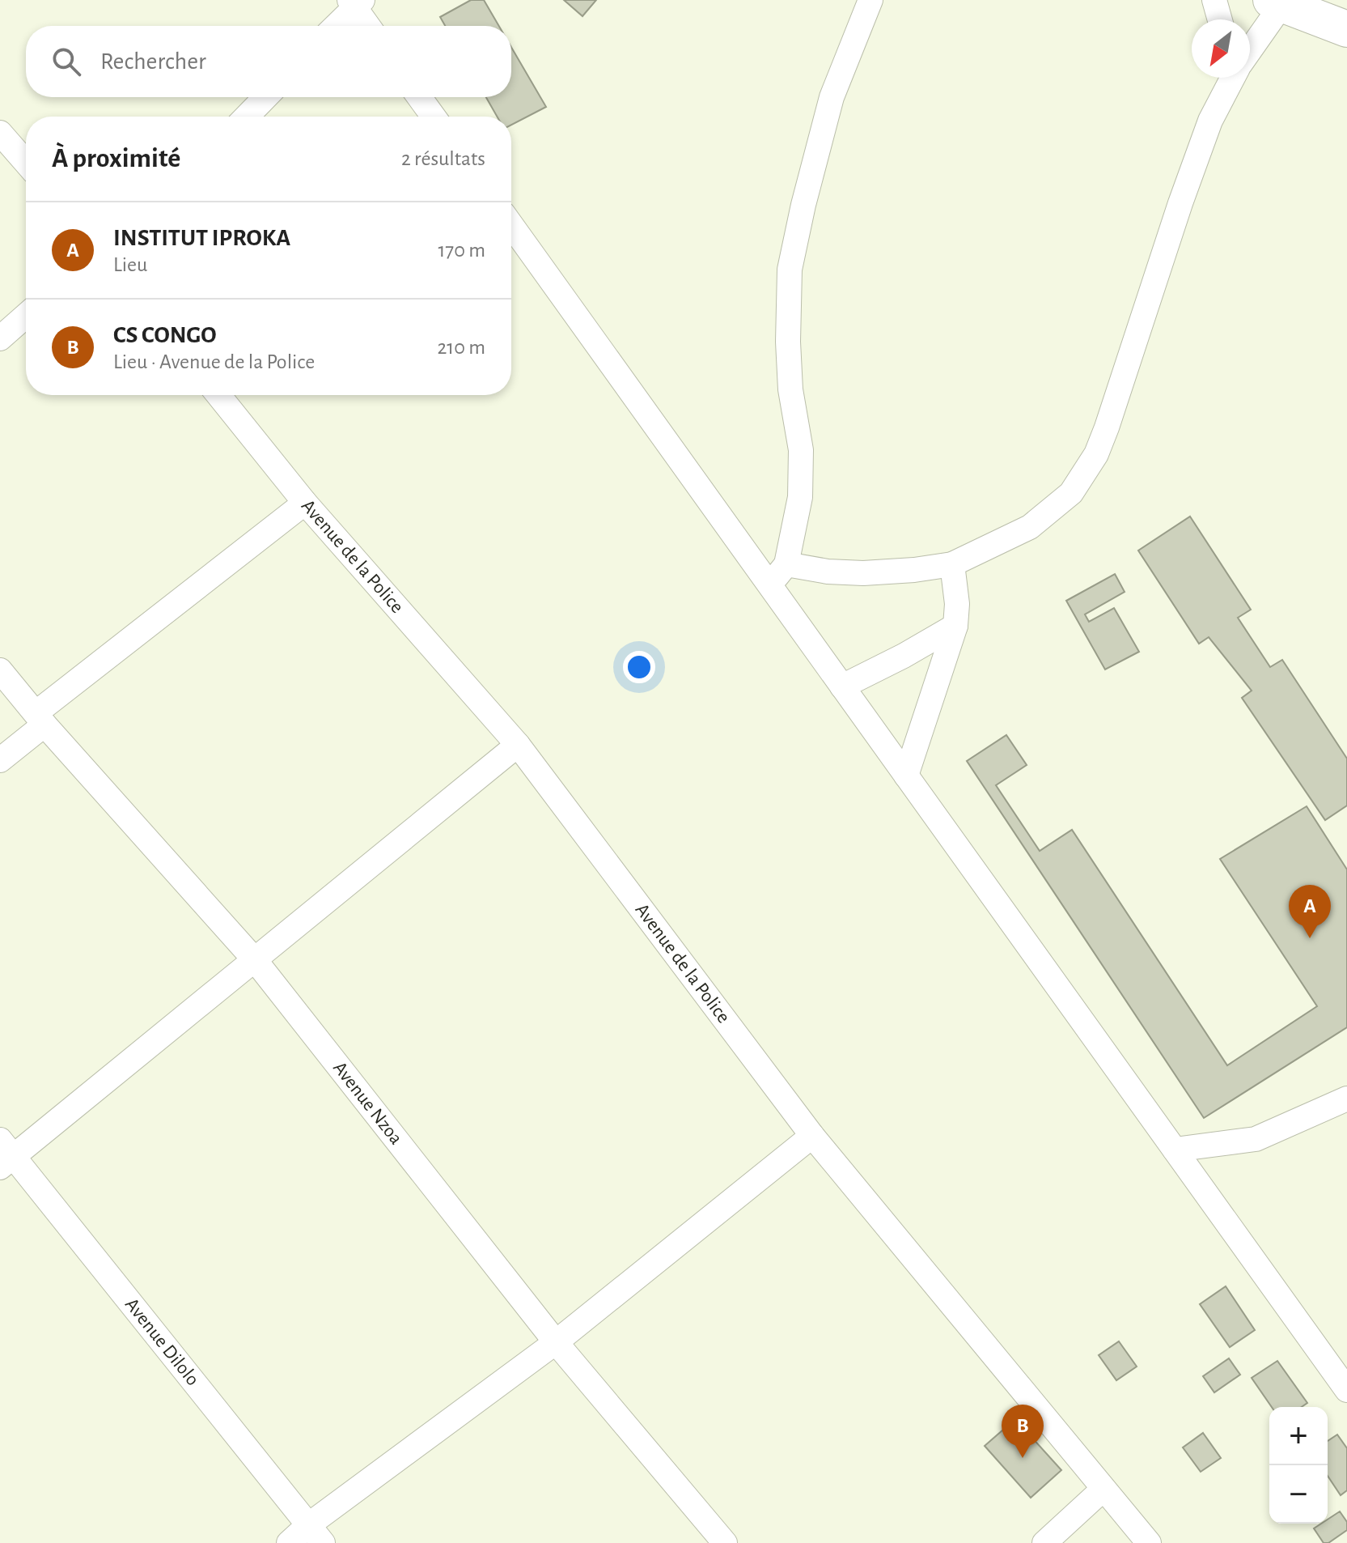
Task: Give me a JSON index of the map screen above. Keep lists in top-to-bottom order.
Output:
{
  "streets": {
    "street": ["Avenue de la Police", "Avenue Nzoa", "Avenue Dilolo"]
  },
  "north": "bottom left",
  "page": {
    "search": "Rechercher",
    "heading": ["À proximité", "2 résultats"],
    "list": [
      {
        "mark": "A",
        "name": "INSTITUT IPROKA",
        "note": "Lieu",
        "value": "170 m"
      },
      {
        "mark": "B",
        "name": "CS CONGO",
        "note": "Lieu · Avenue de la Police",
        "value": "210 m"
      }
    ],
    "pins": ["A", "B"],
    "map_buttons": ["+", "−"]
  }
}
